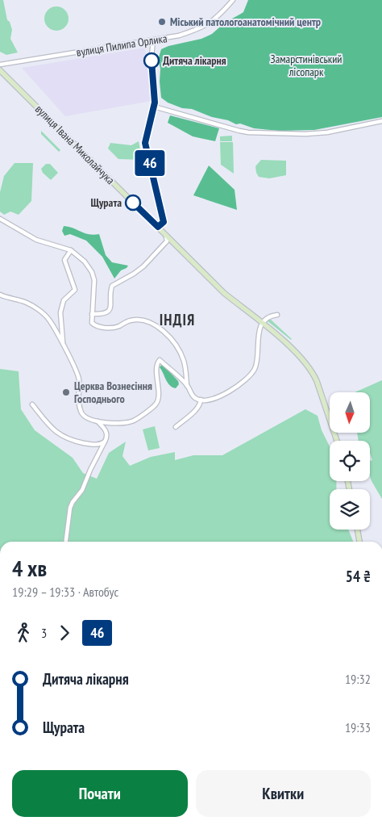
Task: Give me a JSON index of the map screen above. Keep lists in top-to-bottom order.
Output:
{
  "streets": {
    "street": ["вулиця Пилипа Орлика", "вулиця Івана Миколайчука"]
  },
  "districts": ["ІНДІЯ"],
  "parks": ["Замарстинівський лісопарк"],
  "places": [
    "Міський патологоанатомічний центр",
    "Дитяча лікарня",
    "Щурата",
    "Церква Вознесіння Господнього"
  ],
  "lines": ["bus line 46"],
  "north": "bottom",
  "page": {
    "on_map": "46",
    "heading": ["4 хв", "19:29 – 19:33 · Автобус", "54 ₴"],
    "legs": ["3", "46"],
    "list": [
      {
        "name": "Дитяча лікарня",
        "value": "19:32"
      },
      {
        "name": "Щурата",
        "value": "19:33"
      }
    ],
    "buttons": ["Почати", "Квитки"]
  }
}
